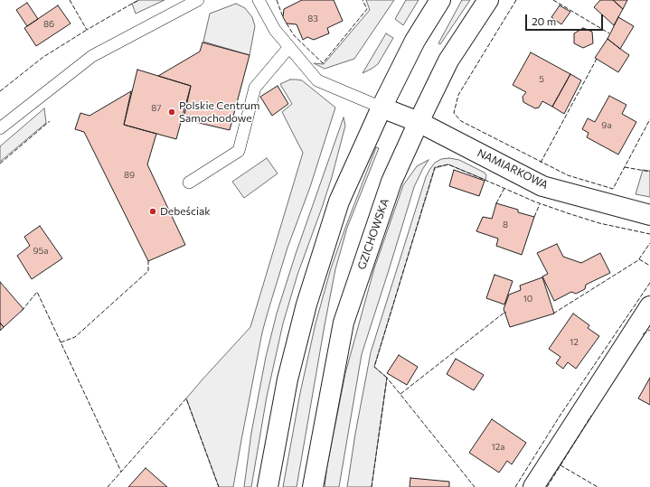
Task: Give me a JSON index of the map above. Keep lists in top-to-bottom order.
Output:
{
  "streets": {
    "street": ["NAMIARKOWA", "GZICHOWSKA"]
  },
  "crossings": [
    ["NAMIARKOWA", "GZICHOWSKA"]
  ],
  "places": ["Polskie Centrum Samochodowe", "Debeściak"],
  "house_numbers": [
    "83",
    "86",
    "5",
    "87",
    "9a",
    "89",
    "8",
    "95a",
    "10",
    "12",
    "12a"
  ],
  "scale_bar": "20 m"
}
